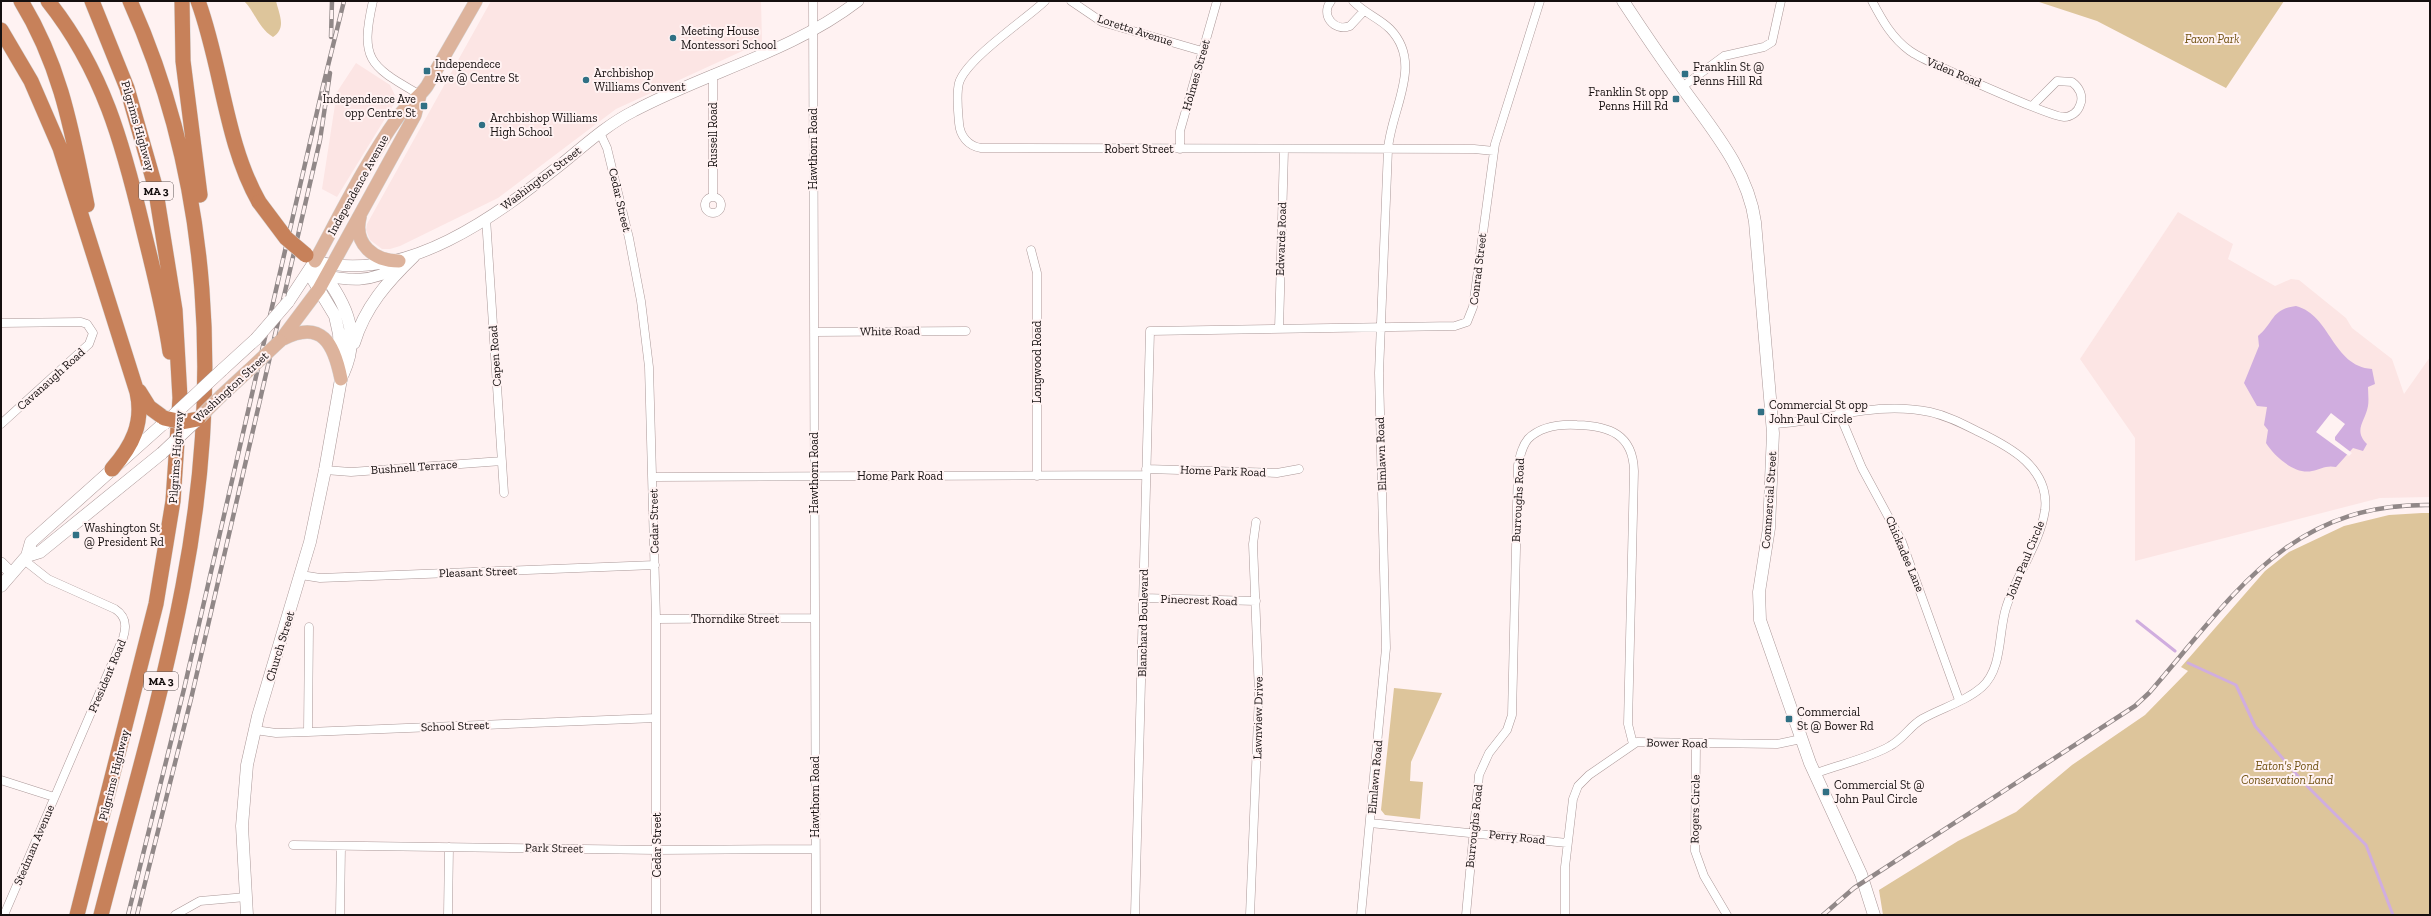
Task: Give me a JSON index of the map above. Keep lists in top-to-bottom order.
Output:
{
  "streets": {
    "highway": ["Pilgrims Highway", "MA 3"],
    "main road": [
      "Washington Street",
      "Independence Avenue",
      "Commercial Street",
      "Church Street"
    ],
    "street": [
      "Loretta Avenue",
      "Viden Road",
      "Holmes Street",
      "Russell Road",
      "Hawthorn Road",
      "Robert Street",
      "Cedar Street",
      "Edwards Road",
      "Conrad Street",
      "White Road",
      "Capen Road",
      "Longwood Road",
      "Cavanaugh Road",
      "Elmlawn Road",
      "Bushnell Terrace",
      "Home Park Road",
      "Burroughs Road",
      "Chickadee Lane",
      "John Paul Circle",
      "Pleasant Street",
      "Pinecrest Road",
      "Thorndike Street",
      "Blanchard Boulevard",
      "President Road",
      "Lawnview Drive",
      "School Street",
      "Bower Road",
      "Rogers Circle",
      "Perry Road",
      "Stedman Avenue",
      "Park Street"
    ]
  },
  "crossings": [
    ["Loretta Avenue", "Holmes Street"],
    ["Holmes Street", "Robert Street"],
    ["Russell Road", "Washington Street"],
    ["Hawthorn Road", "Washington Street"],
    ["Hawthorn Road", "White Road"],
    ["Hawthorn Road", "Home Park Road"],
    ["Hawthorn Road", "Thorndike Street"],
    ["Hawthorn Road", "Park Street"],
    ["Robert Street", "Edwards Road"],
    ["Robert Street", "Conrad Street"],
    ["Robert Street", "Elmlawn Road"],
    ["Washington Street", "Independence Avenue"],
    ["Washington Street", "Cedar Street"],
    ["Washington Street", "Capen Road"],
    ["Washington Street", "Church Street"],
    ["Washington Street", "President Road"],
    ["Independence Avenue", "Church Street"],
    ["Cedar Street", "Home Park Road"],
    ["Cedar Street", "Pleasant Street"],
    ["Cedar Street", "Thorndike Street"],
    ["Cedar Street", "School Street"],
    ["Cedar Street", "Park Street"],
    ["Edwards Road", "Conrad Street"],
    ["Conrad Street", "Elmlawn Road"],
    ["Conrad Street", "Blanchard Boulevard"],
    ["Capen Road", "Bushnell Terrace"],
    ["Longwood Road", "Home Park Road"],
    ["Elmlawn Road", "Perry Road"],
    ["Bushnell Terrace", "Church Street"],
    ["Home Park Road", "Blanchard Boulevard"],
    ["Burroughs Road", "Bower Road"],
    ["Burroughs Road", "Perry Road"],
    ["Commercial Street", "John Paul Circle"],
    ["Commercial Street", "Bower Road"],
    ["Chickadee Lane", "John Paul Circle"],
    ["Pleasant Street", "Church Street"],
    ["Pinecrest Road", "Blanchard Boulevard"],
    ["Pinecrest Road", "Lawnview Drive"],
    ["Church Street", "School Street"],
    ["President Road", "Stedman Avenue"],
    ["Bower Road", "Rogers Circle"],
    ["Bower Road", "Perry Road"]
  ],
  "parks": ["Faxon Park", "Eaton's Pond Conservation Land"],
  "places": {
    "other": ["Meeting House Montessori School", "Archbishop Williams Convent", "Archbishop Williams High School"],
    "transit": [
      "Independece Ave @ Centre St",
      "Franklin St @ Penns Hill Rd",
      "Franklin St opp Penns Hill Rd",
      "Independence Ave opp Centre St",
      "Commercial St opp John Paul Circle",
      "Washington St @ President Rd",
      "Commercial St @ Bower Rd",
      "Commercial St @ John Paul Circle"
    ]
  }
}
